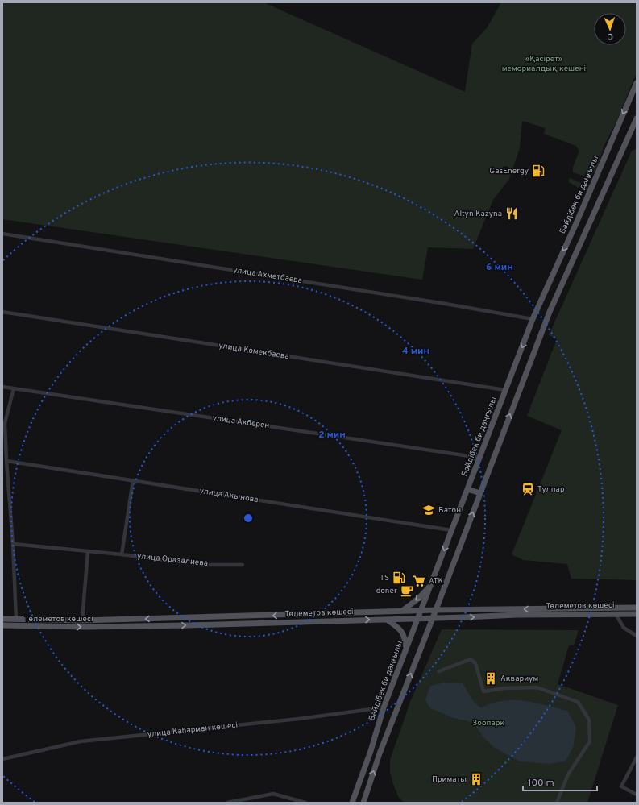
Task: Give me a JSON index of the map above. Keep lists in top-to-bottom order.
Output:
{
  "streets": {
    "main road": ["Бәйдібек би даңғылы", "Төлеметов көшесі"],
    "street": [
      "улица Ахметбаева",
      "улица Комекбаева",
      "улица Акберен",
      "улица Акынова",
      "улица Оразалиева",
      "улица Каһарман көшесі"
    ]
  },
  "crossings": [
    ["Бәйдібек би даңғылы", "улица Ахметбаева"],
    ["Бәйдібек би даңғылы", "улица Комекбаева"],
    ["Бәйдібек би даңғылы", "улица Акберен"],
    ["Бәйдібек би даңғылы", "улица Акынова"],
    ["Бәйдібек би даңғылы", "Төлеметов көшесі"],
    ["Бәйдібек би даңғылы", "улица Каһарман көшесі"]
  ],
  "parks": ["«Қасірет» мемориалдық кешені", "Зоопарк"],
  "places": {
    "fuel station": ["GasEnergy", "TS"],
    "restaurant": ["Altyn Kazyna"],
    "station": ["Тулпар"],
    "school or university": ["Батон"],
    "supermarket": ["АТК"],
    "cafe": ["doner"],
    "building": ["Аквариум", "Приматы"]
  },
  "scale_bar": "100 m",
  "north": "bottom",
  "rings": ["6 мин", "4 мин", "2 мин"]
}
